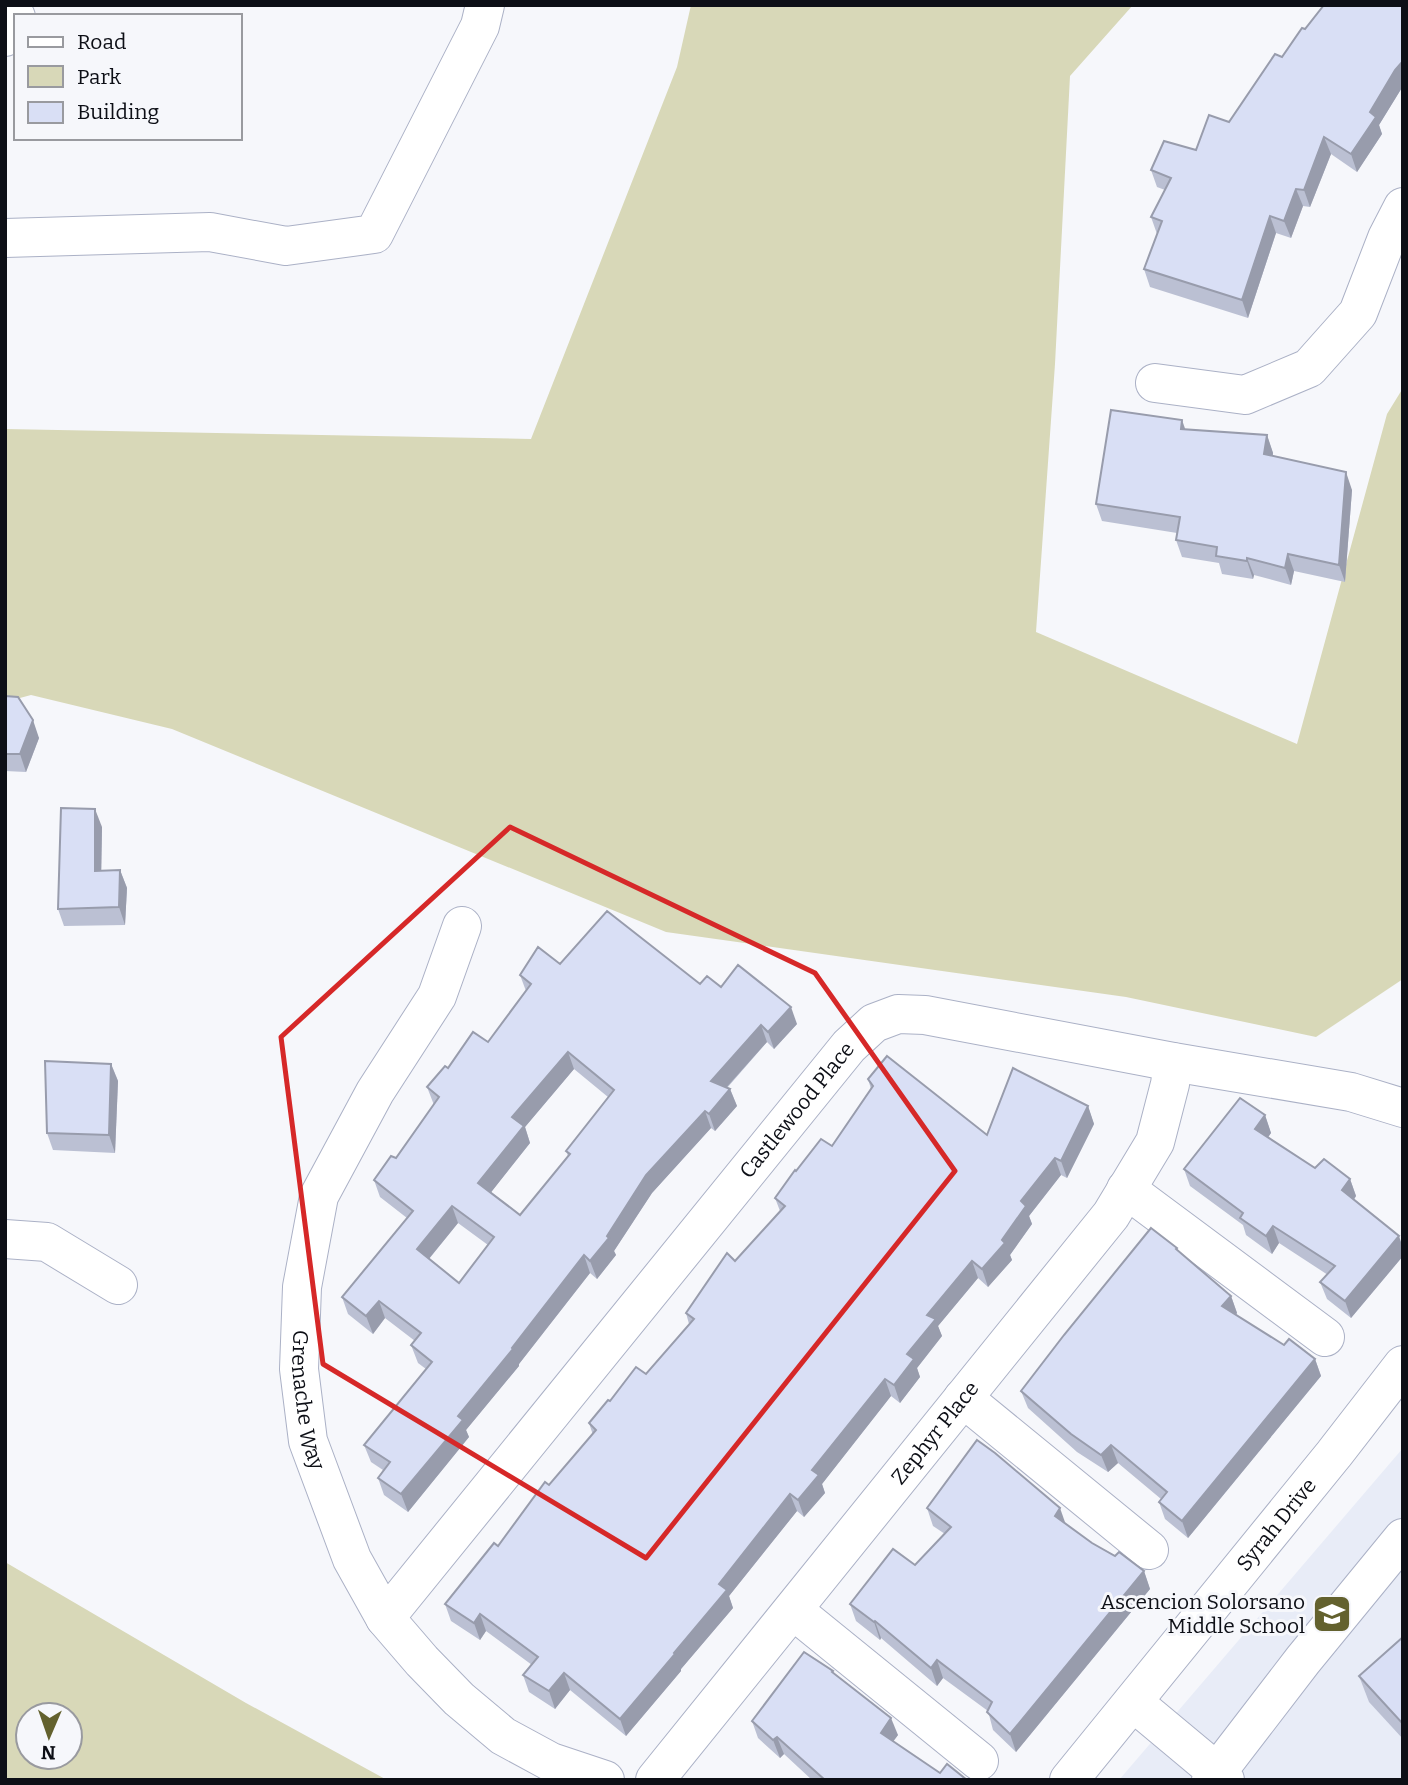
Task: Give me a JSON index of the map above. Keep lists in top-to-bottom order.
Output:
{
  "streets": {
    "street": [
      "Castlewood Place",
      "Grenache Way",
      "Zephyr Place",
      "Syrah Drive"
    ]
  },
  "crossings": [
    ["Castlewood Place", "Grenache Way"],
    ["Castlewood Place", "Zephyr Place"]
  ],
  "places": {
    "school or university": ["Ascencion Solorsano Middle School"]
  },
  "legend": ["Road", "Park", "Building"],
  "north": "bottom"
}
